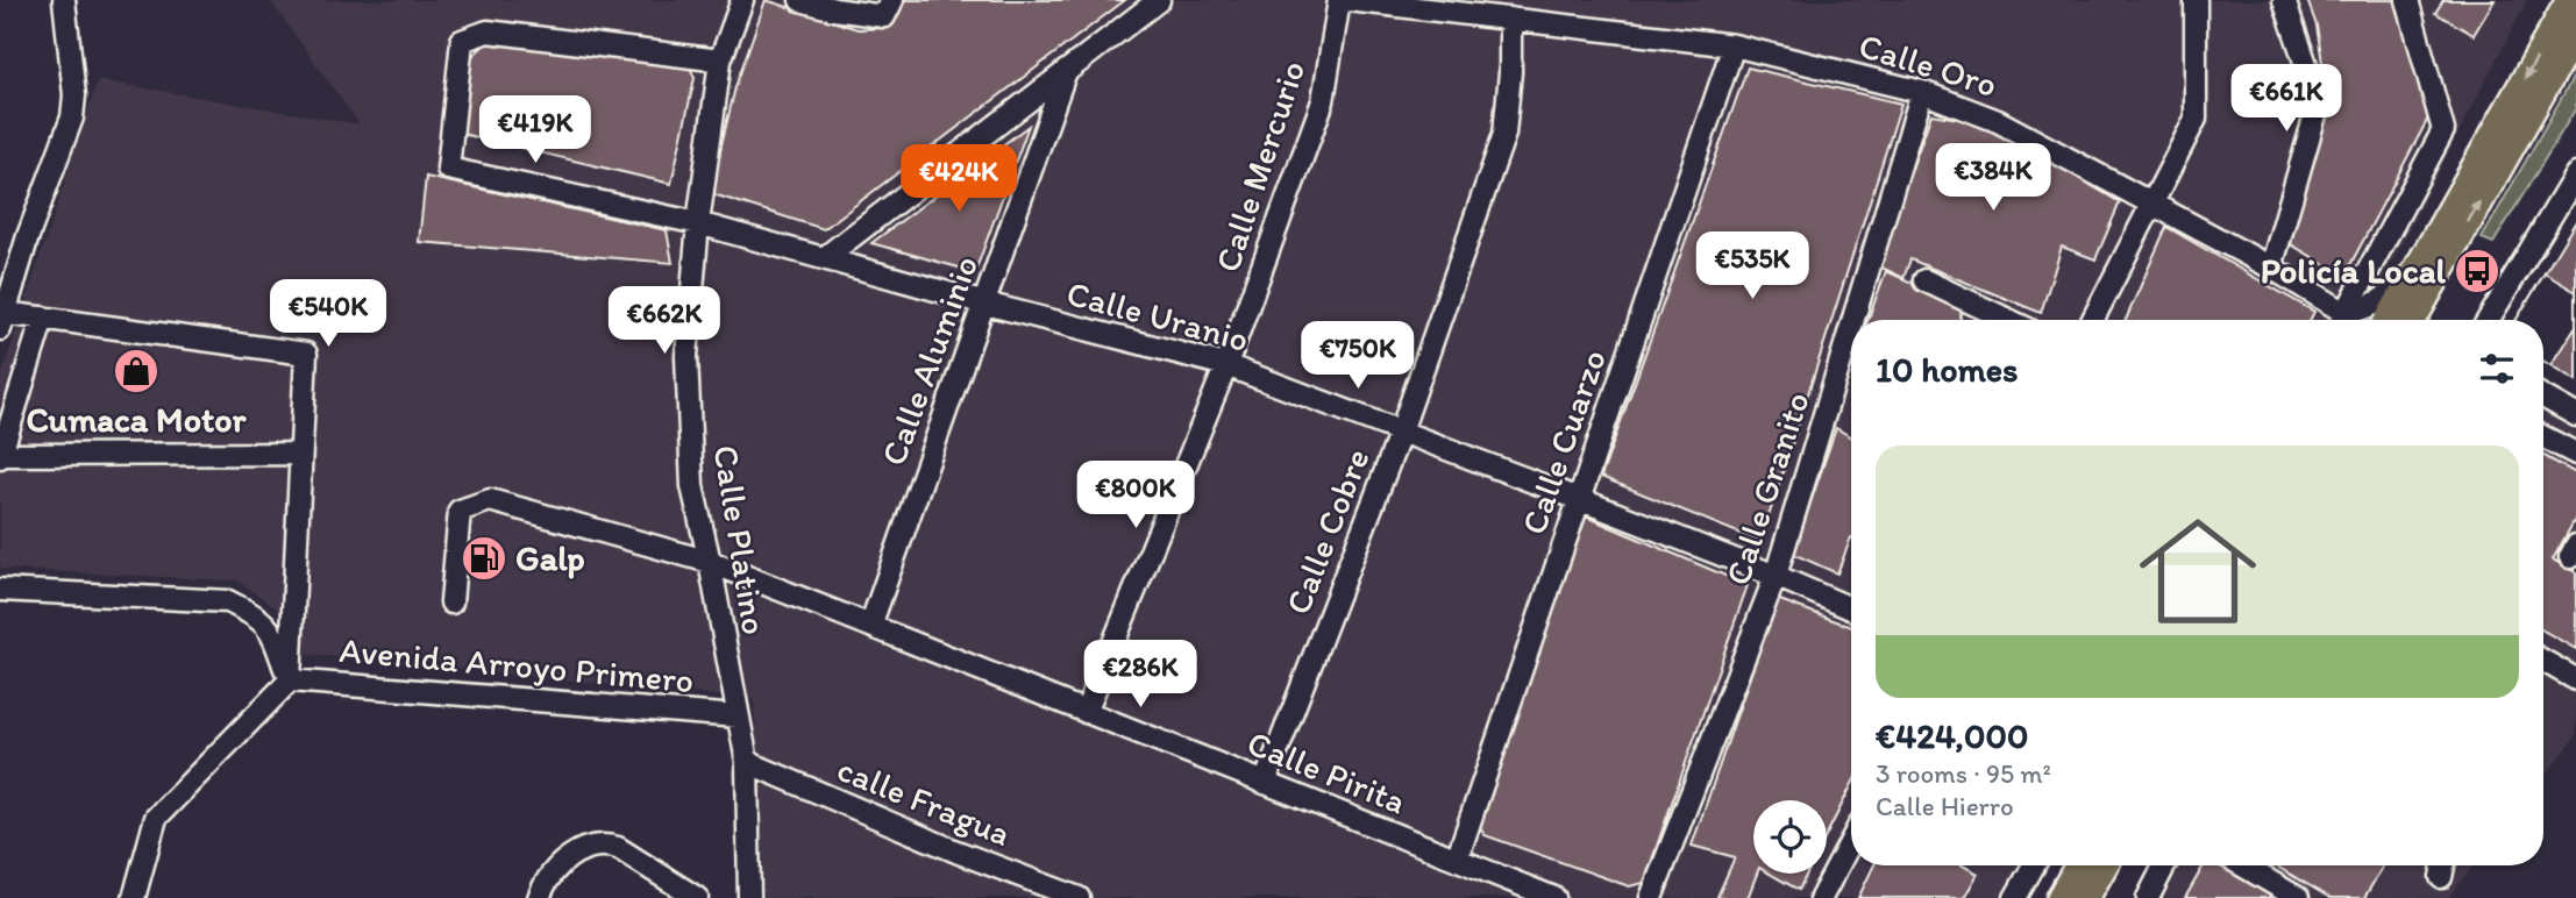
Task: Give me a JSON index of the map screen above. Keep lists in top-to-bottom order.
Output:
{
  "streets": {
    "street": [
      "Calle Oro",
      "Calle Mercurio",
      "Calle Uranio",
      "Calle Aluminio",
      "Calle Cuarzo",
      "Calle Granito",
      "Calle Cobre",
      "Calle Platino",
      "Avenida Arroyo Primero",
      "Calle Pirita",
      "calle Fragua"
    ]
  },
  "crossings": [
    ["Calle Oro", "Calle Cuarzo"],
    ["Calle Oro", "Calle Granito"],
    ["Calle Oro", "Calle Cobre"],
    ["Calle Mercurio", "Calle Uranio"],
    ["Calle Mercurio", "Calle Pirita"],
    ["Calle Uranio", "Calle Aluminio"],
    ["Calle Uranio", "Calle Cuarzo"],
    ["Calle Uranio", "Calle Granito"],
    ["Calle Uranio", "Calle Cobre"],
    ["Calle Uranio", "Calle Platino"],
    ["Calle Aluminio", "Calle Pirita"],
    ["Calle Cuarzo", "Calle Pirita"],
    ["Calle Cobre", "Calle Pirita"],
    ["Calle Platino", "Avenida Arroyo Primero"],
    ["Calle Platino", "Calle Pirita"],
    ["Calle Platino", "calle Fragua"]
  ],
  "places": {
    "bus stop": ["Policía Local"],
    "shop": ["Cumaca Motor"],
    "fuel station": ["Galp"]
  },
  "page": {
    "price": [
      "€661K",
      "€419K",
      "€384K",
      "€424K",
      "€535K",
      "€540K",
      "€662K",
      "€750K",
      "€800K",
      "€286K"
    ],
    "heading": "10 homes",
    "list": [
      {
        "name": "€424,000",
        "note": "3 rooms · 95 m² · Calle Hierro"
      }
    ]
  }
}
